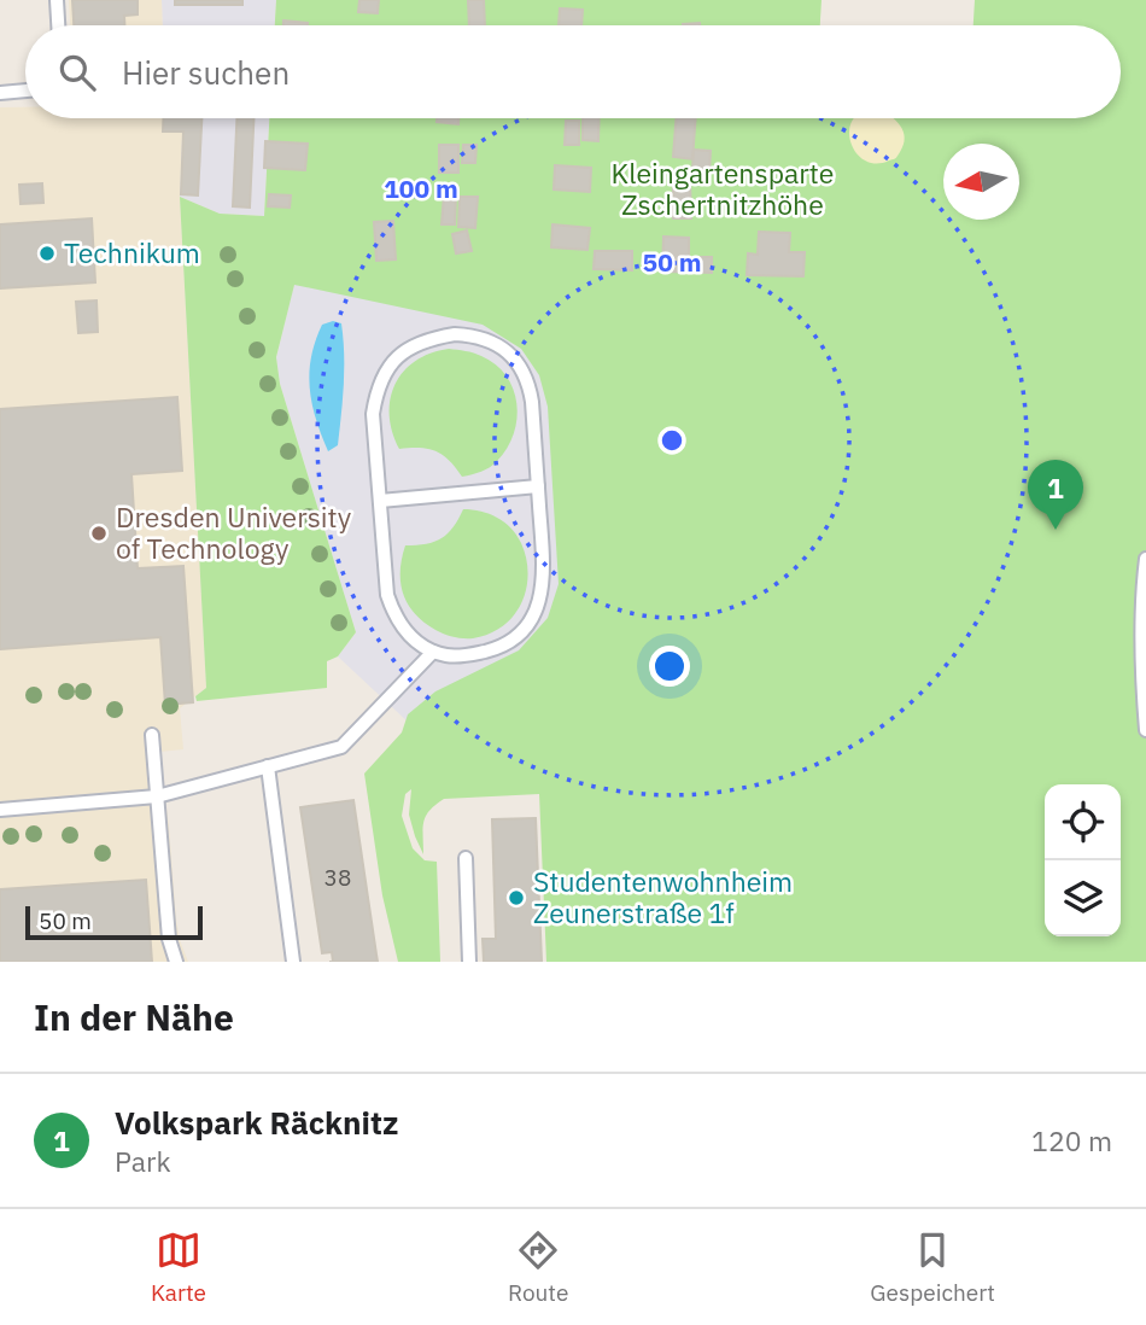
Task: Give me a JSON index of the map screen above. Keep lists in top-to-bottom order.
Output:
{
  "parks": ["Kleingartensparte Zschertnitzhöhe"],
  "places": ["Technikum", "Dresden University of Technology", "Studentenwohnheim Zeunerstraße 1f"],
  "house_numbers": ["38"],
  "scale_bar": "50 m",
  "north": "left",
  "page": {
    "search": "Hier suchen",
    "pins": "1",
    "scale": "50 m",
    "heading": "In der Nähe",
    "list": [
      {
        "mark": "1",
        "name": "Volkspark Räcknitz",
        "note": "Park",
        "value": "120 m"
      }
    ],
    "nav": ["Karte", "Route", "Gespeichert"]
  },
  "rings": ["100 m", "50 m"]
}
